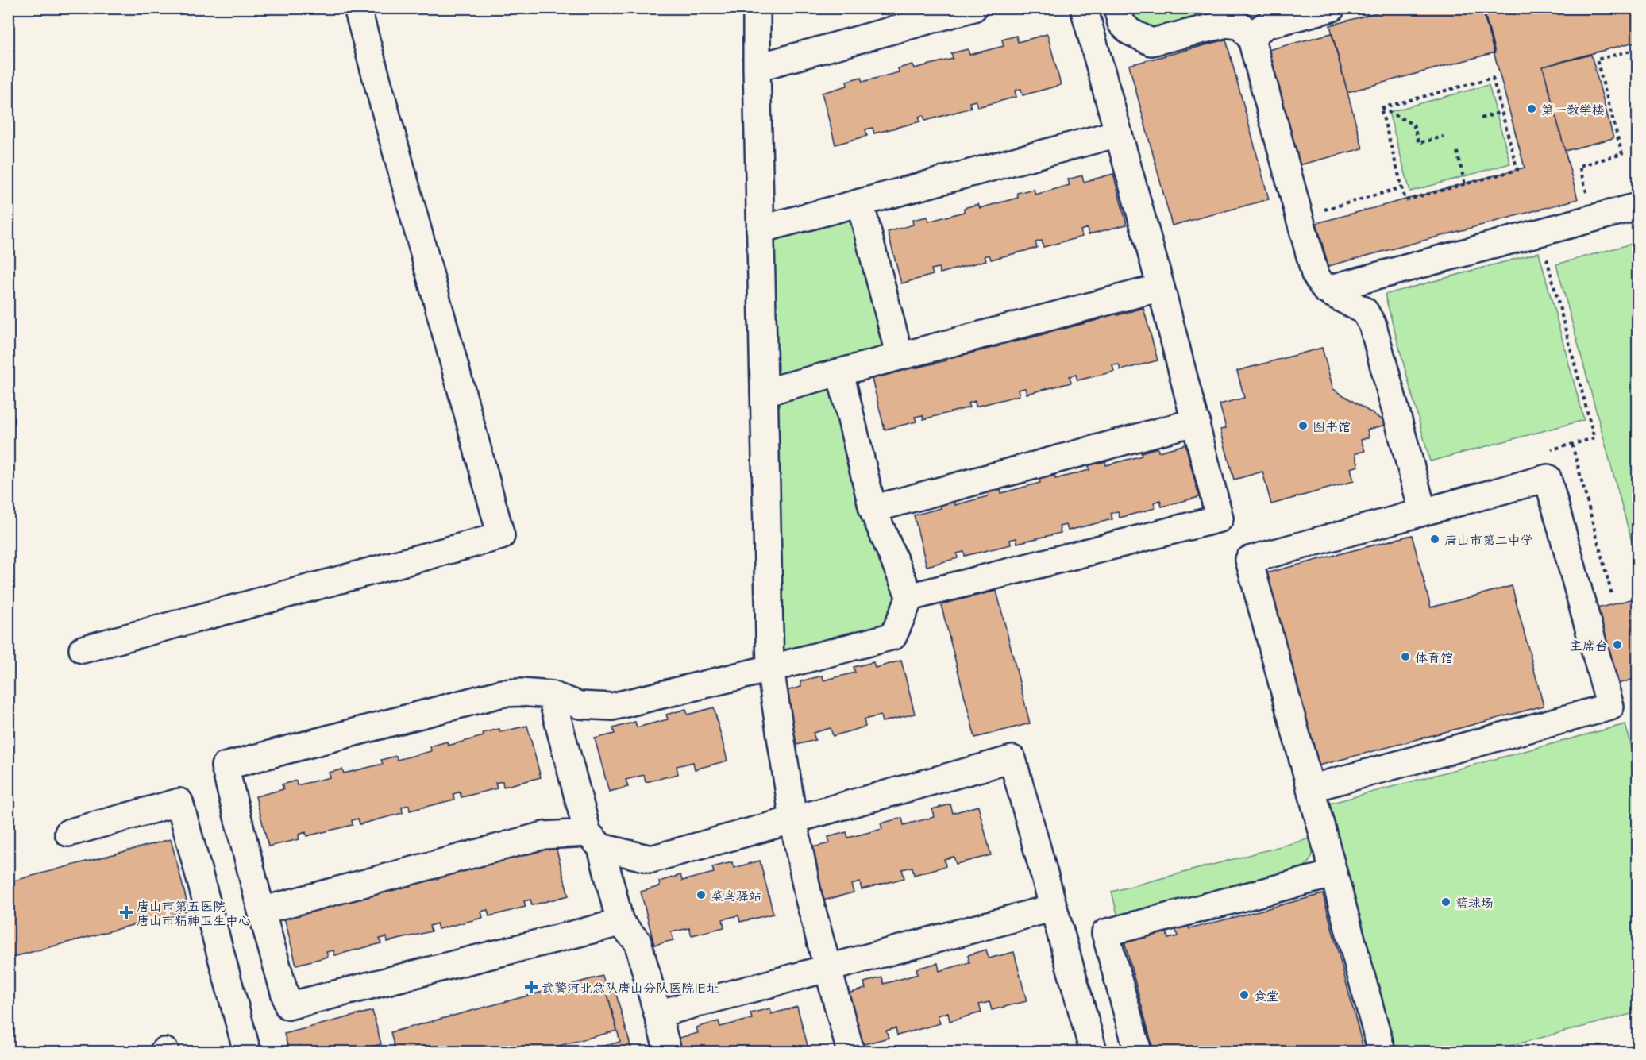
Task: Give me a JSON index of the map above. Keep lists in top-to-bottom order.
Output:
{
  "places": {
    "other": [
      "第一教学楼",
      "图书馆",
      "唐山市第二中学",
      "主席台",
      "体育馆",
      "菜鸟驿站",
      "篮球场",
      "食堂"
    ],
    "health": ["唐山市第五医院 唐山市精神卫生中心", "武警河北总队唐山分队医院旧址"]
  }
}
